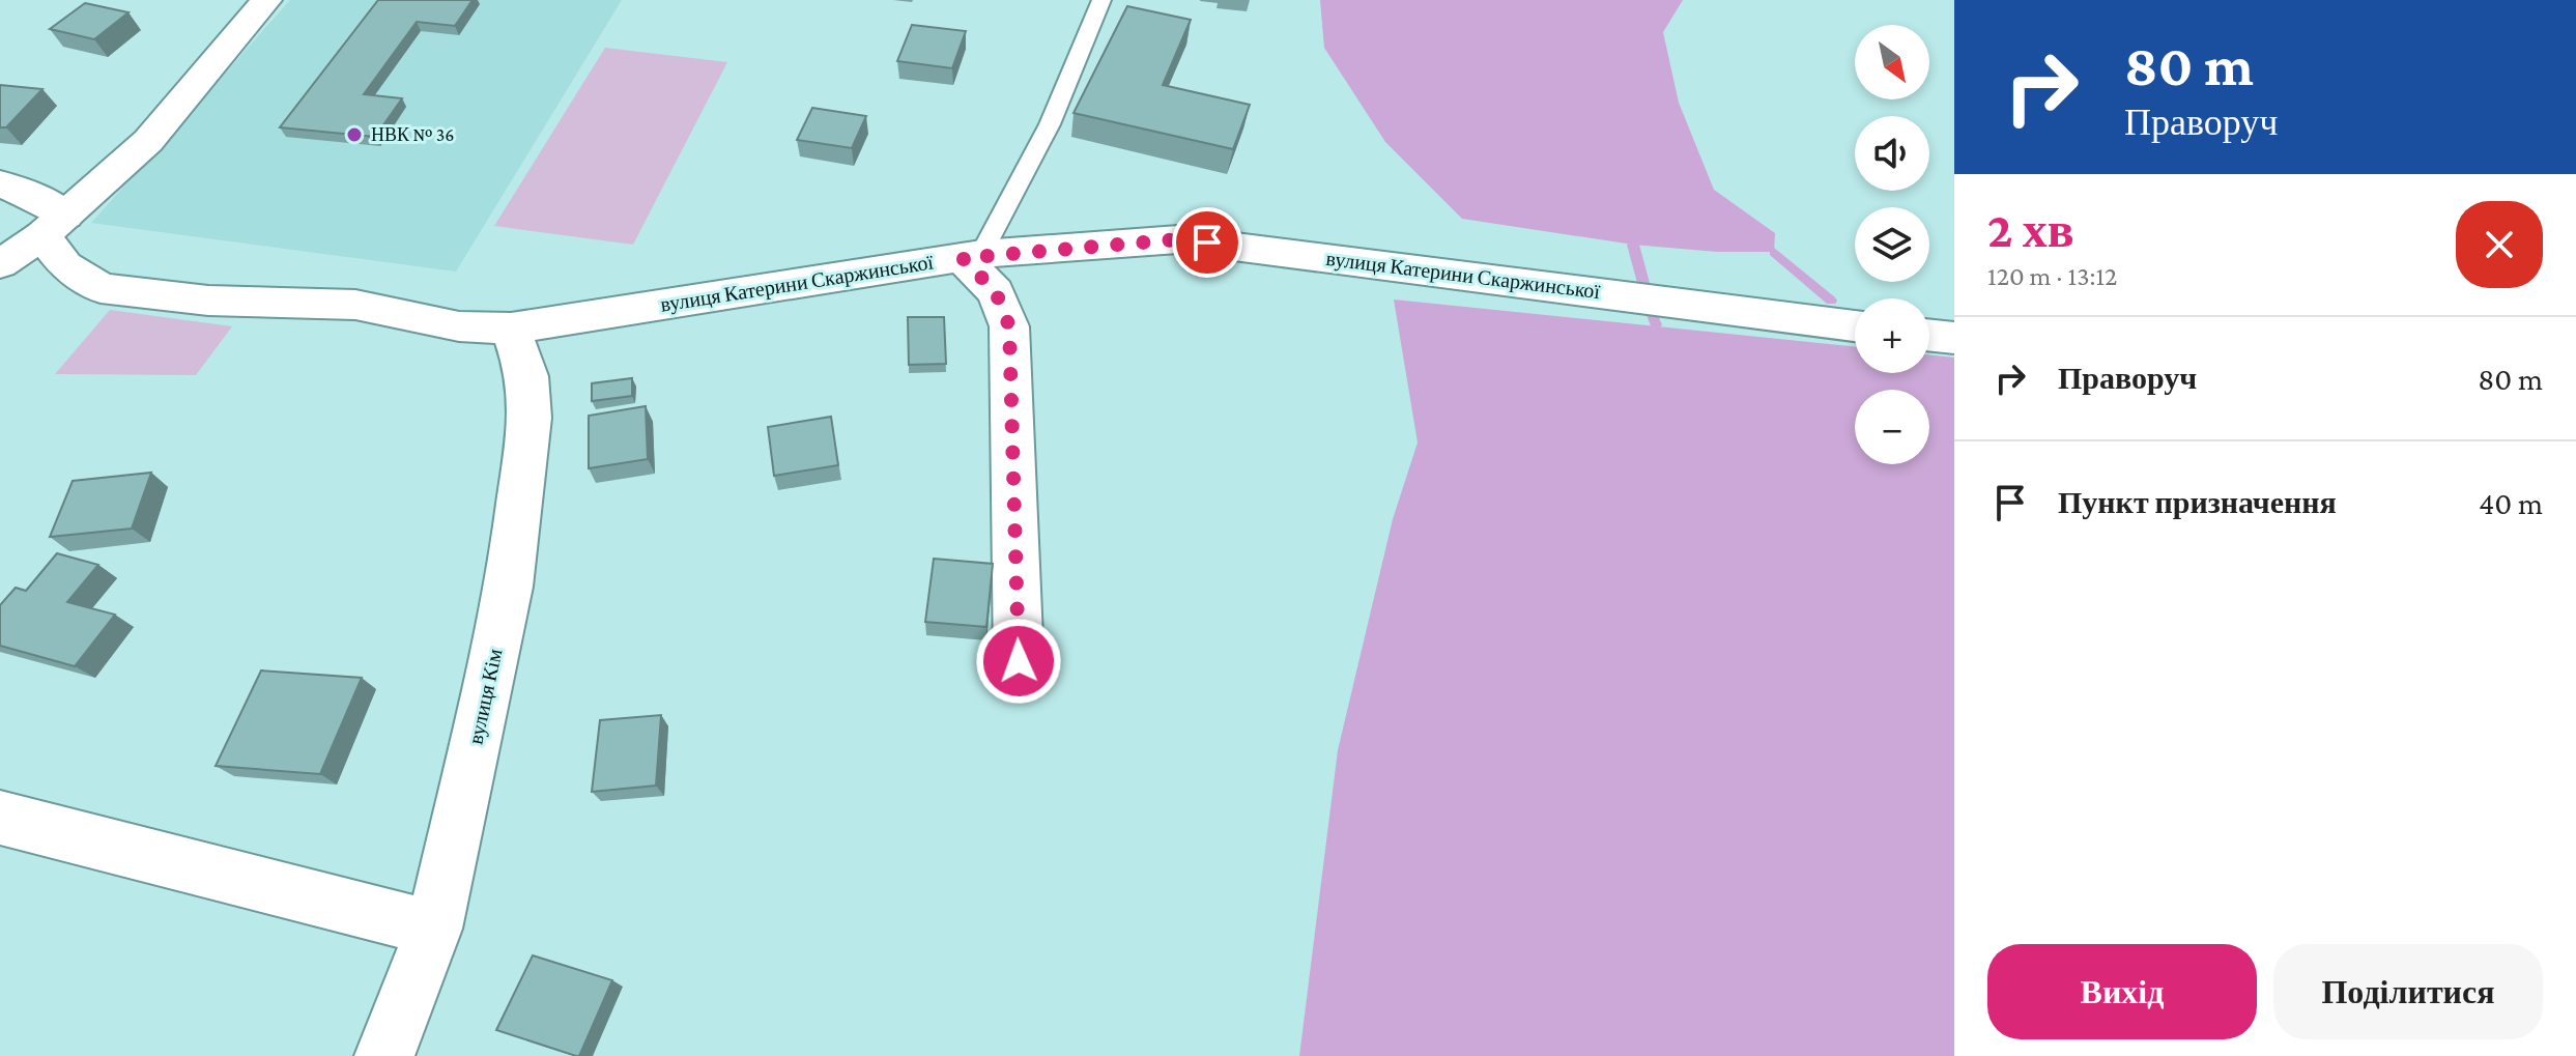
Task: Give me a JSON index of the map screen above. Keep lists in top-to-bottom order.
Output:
{
  "streets": {
    "street": ["вулиця Катерини Скаржинської", "вулиця Кім"]
  },
  "crossings": [
    ["вулиця Катерини Скаржинської", "вулиця Кім"]
  ],
  "places": ["НВК № 36"],
  "north": "bottom right",
  "page": {
    "turn": ["80 m", "Праворуч"],
    "map_buttons": ["+", "−"],
    "heading": ["2 хв", "120 m · 13:12"],
    "list": [
      {
        "name": "Праворуч",
        "value": "80 m"
      },
      {
        "name": "Пункт призначення",
        "value": "40 m"
      }
    ],
    "buttons": ["Вихід", "Поділитися"]
  }
}
